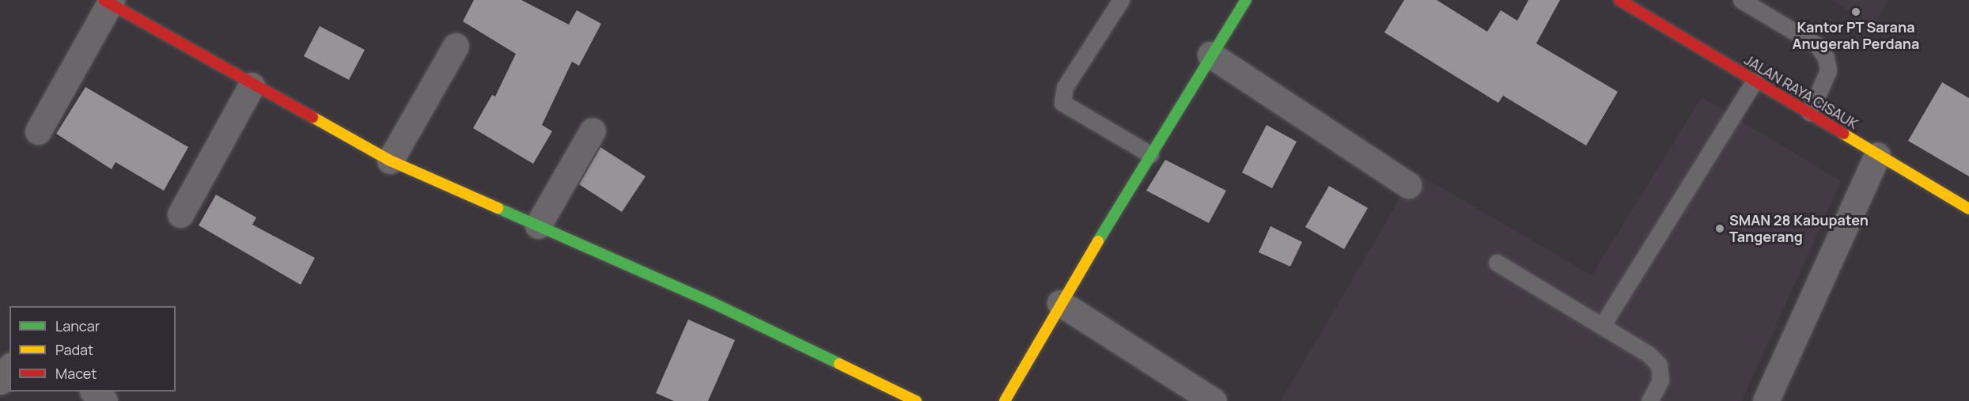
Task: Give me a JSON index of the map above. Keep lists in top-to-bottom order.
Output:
{
  "streets": {
    "street": ["JALAN RAYA CISAUK"]
  },
  "places": ["Kantor PT Sarana Anugerah Perdana", "SMAN 28 Kabupaten Tangerang"],
  "legend": ["Lancar", "Padat", "Macet"]
}
